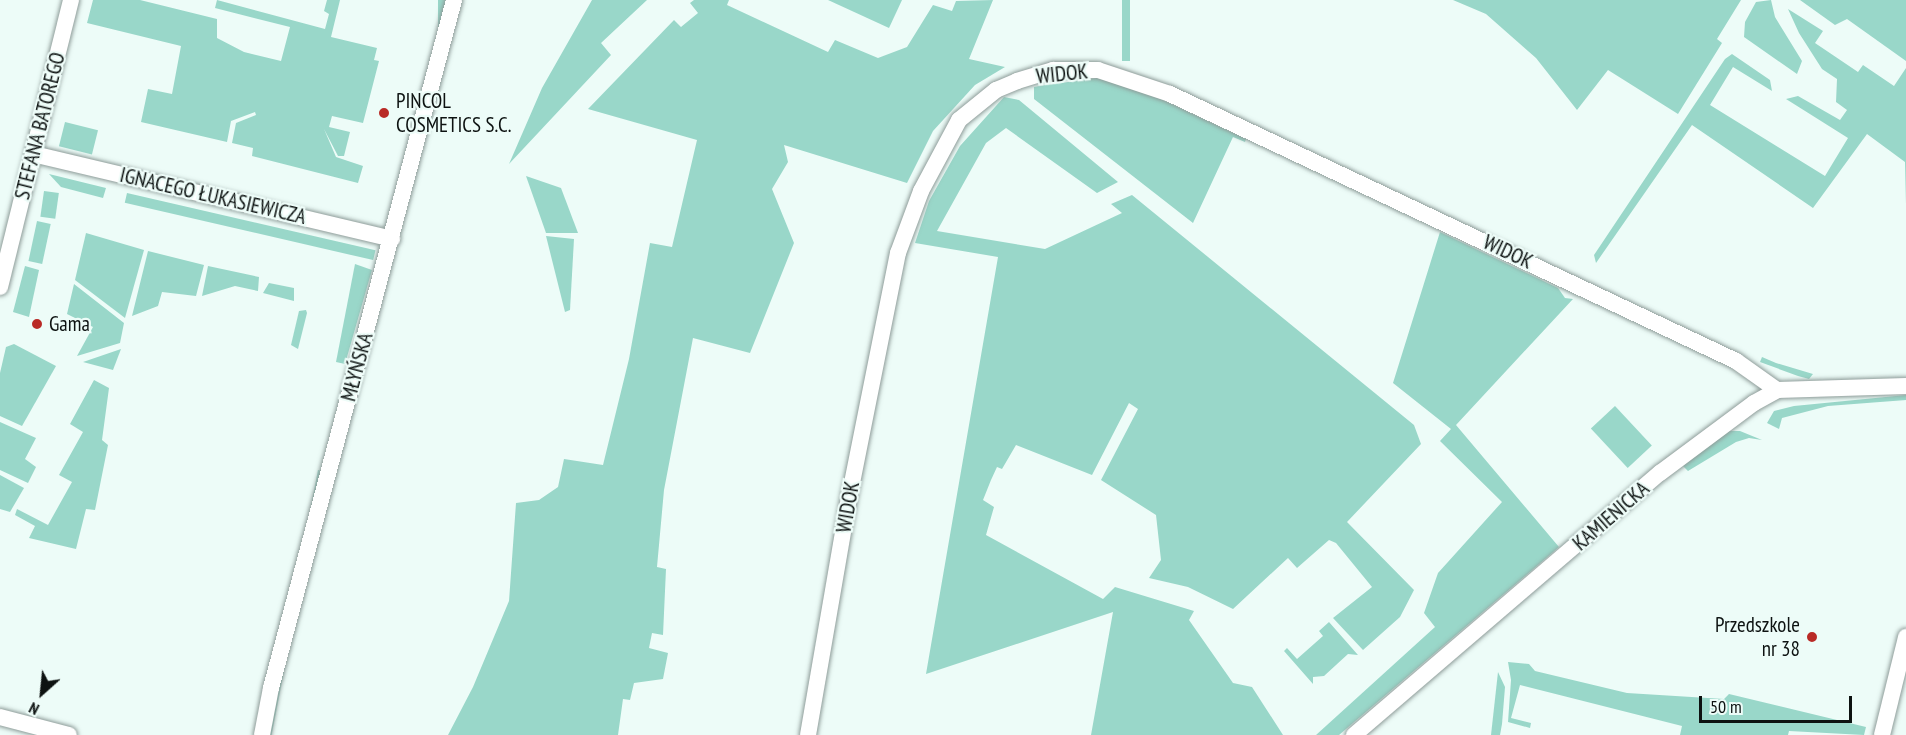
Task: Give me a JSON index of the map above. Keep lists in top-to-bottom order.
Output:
{
  "streets": {
    "street": [
      "WIDOK",
      "STEFANA BATOREGO",
      "IGNACEGO ŁUKASIEWICZA",
      "MŁYŃSKA",
      "KAMIENICKA"
    ]
  },
  "crossings": [
    ["WIDOK", "KAMIENICKA"],
    ["STEFANA BATOREGO", "IGNACEGO ŁUKASIEWICZA"],
    ["IGNACEGO ŁUKASIEWICZA", "MŁYŃSKA"]
  ],
  "places": ["PINCOL COSMETICS S.C.", "Gama", "Przedszkole nr 38"],
  "scale_bar": "50 m",
  "north": "bottom left"
}
